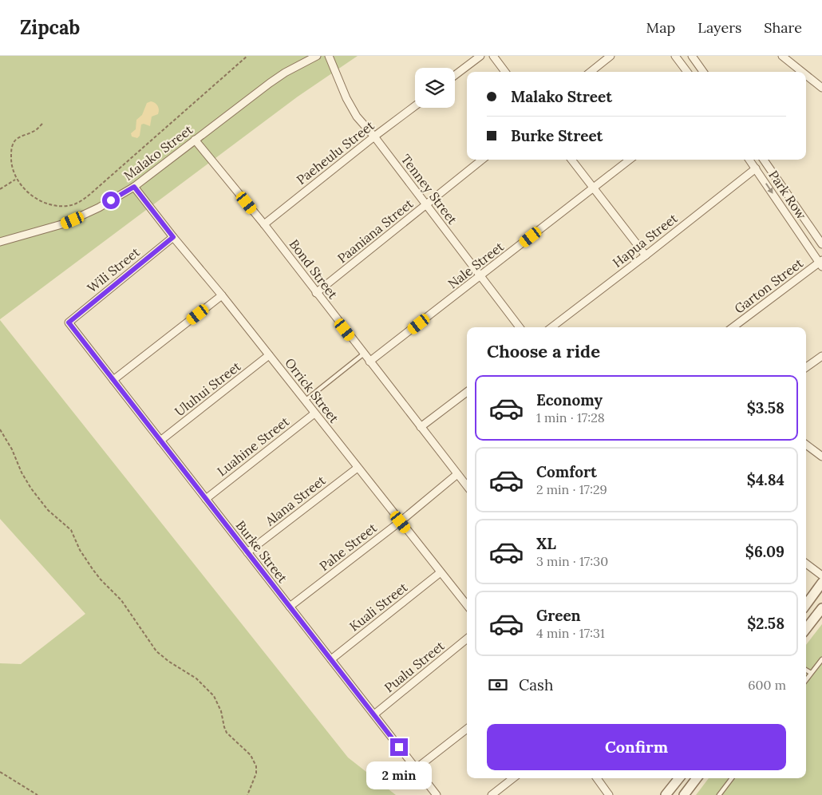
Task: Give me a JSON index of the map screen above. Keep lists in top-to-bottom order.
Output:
{
  "streets": {
    "street": [
      "Malako Street",
      "Paeheulu Street",
      "Tenney Street",
      "Park Row",
      "Paaniana Street",
      "Hapua Street",
      "Nale Street",
      "Bond Street",
      "Wili Street",
      "Garton Street",
      "Uluhui Street",
      "Orrick Street",
      "Luahine Street",
      "Alana Street",
      "Pahe Street",
      "Burke Street",
      "Kuali Street",
      "Pualu Street"
    ]
  },
  "crossings": [
    ["Malako Street", "Bond Street"],
    ["Malako Street", "Orrick Street"],
    ["Paeheulu Street", "Tenney Street"],
    ["Paeheulu Street", "Bond Street"],
    ["Tenney Street", "Paaniana Street"],
    ["Tenney Street", "Nale Street"],
    ["Park Row", "Hapua Street"],
    ["Park Row", "Garton Street"],
    ["Paaniana Street", "Bond Street"],
    ["Nale Street", "Bond Street"],
    ["Bond Street", "Pahe Street"],
    ["Wili Street", "Orrick Street"],
    ["Wili Street", "Burke Street"],
    ["Uluhui Street", "Orrick Street"],
    ["Uluhui Street", "Burke Street"],
    ["Orrick Street", "Luahine Street"],
    ["Orrick Street", "Alana Street"],
    ["Orrick Street", "Pahe Street"],
    ["Orrick Street", "Kuali Street"],
    ["Luahine Street", "Burke Street"],
    ["Alana Street", "Burke Street"],
    ["Pahe Street", "Burke Street"],
    ["Burke Street", "Kuali Street"],
    ["Burke Street", "Pualu Street"]
  ],
  "page": {
    "header": "Zipcab",
    "nav": ["Map", "Layers", "Share"],
    "banner": ["Malako Street", "Burke Street"],
    "heading": "Choose a ride",
    "list": [
      {
        "name": "Economy",
        "note": "1 min · 17:28",
        "value": "$3.58"
      },
      {
        "name": "Comfort",
        "note": "2 min · 17:29",
        "value": "$4.84"
      },
      {
        "name": "XL",
        "note": "3 min · 17:30",
        "value": "$6.09"
      },
      {
        "name": "Green",
        "note": "4 min · 17:31",
        "value": "$2.58"
      }
    ],
    "pay": ["Cash", "600 m"],
    "buttons": "Confirm",
    "bubble": "2 min"
  }
}
